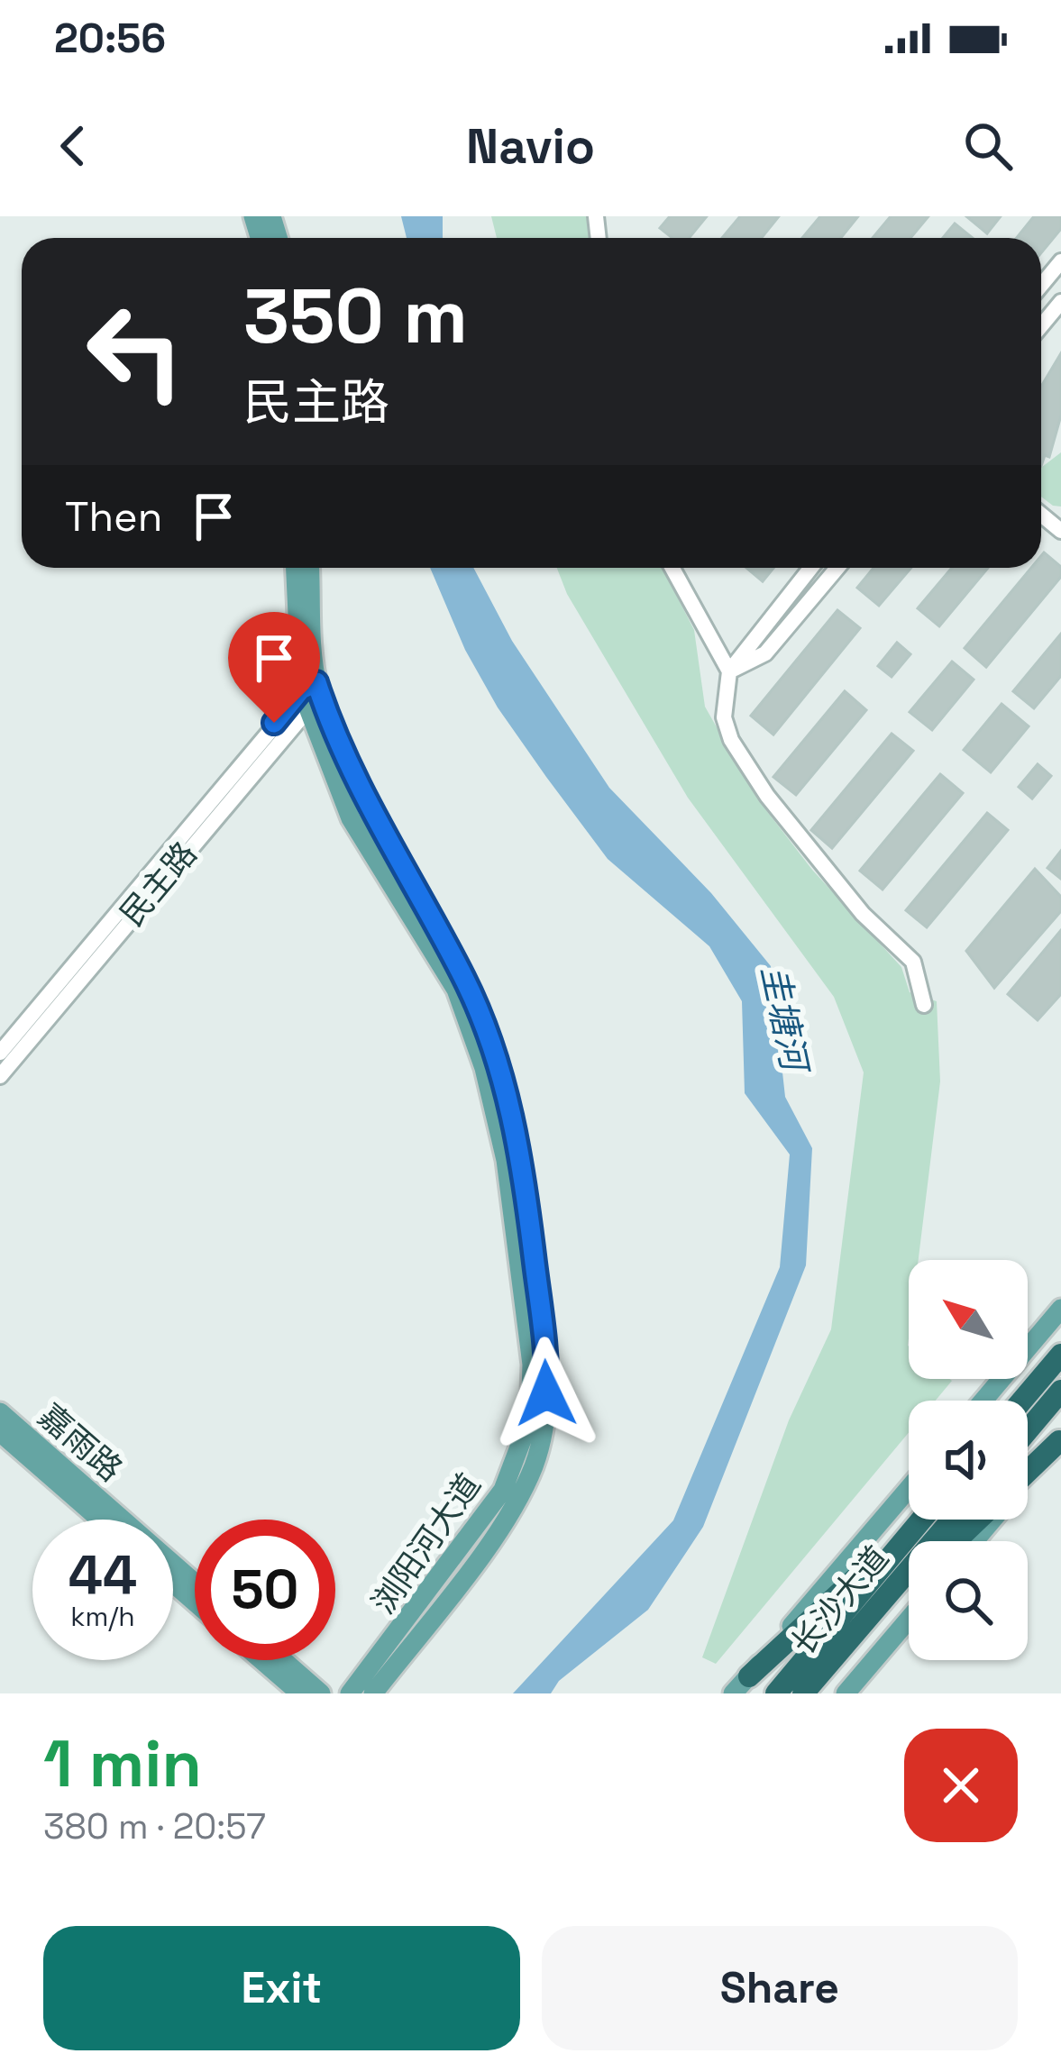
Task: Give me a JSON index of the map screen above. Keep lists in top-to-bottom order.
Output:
{
  "streets": {
    "highway": ["长沙大道"],
    "main road": ["嘉雨路", "浏阳河大道"],
    "street": ["民主路"]
  },
  "crossings": [
    ["民主路", "浏阳河大道"]
  ],
  "water": ["圭塘河"],
  "north": "top left",
  "page": {
    "status": "20:56",
    "header": "Navio",
    "turn": ["350 m", "民主路"],
    "then": "Then",
    "speed": "44 km/h",
    "limit": "50",
    "heading": ["1 min", "380 m · 20:57"],
    "buttons": ["Exit", "Share"]
  }
}
